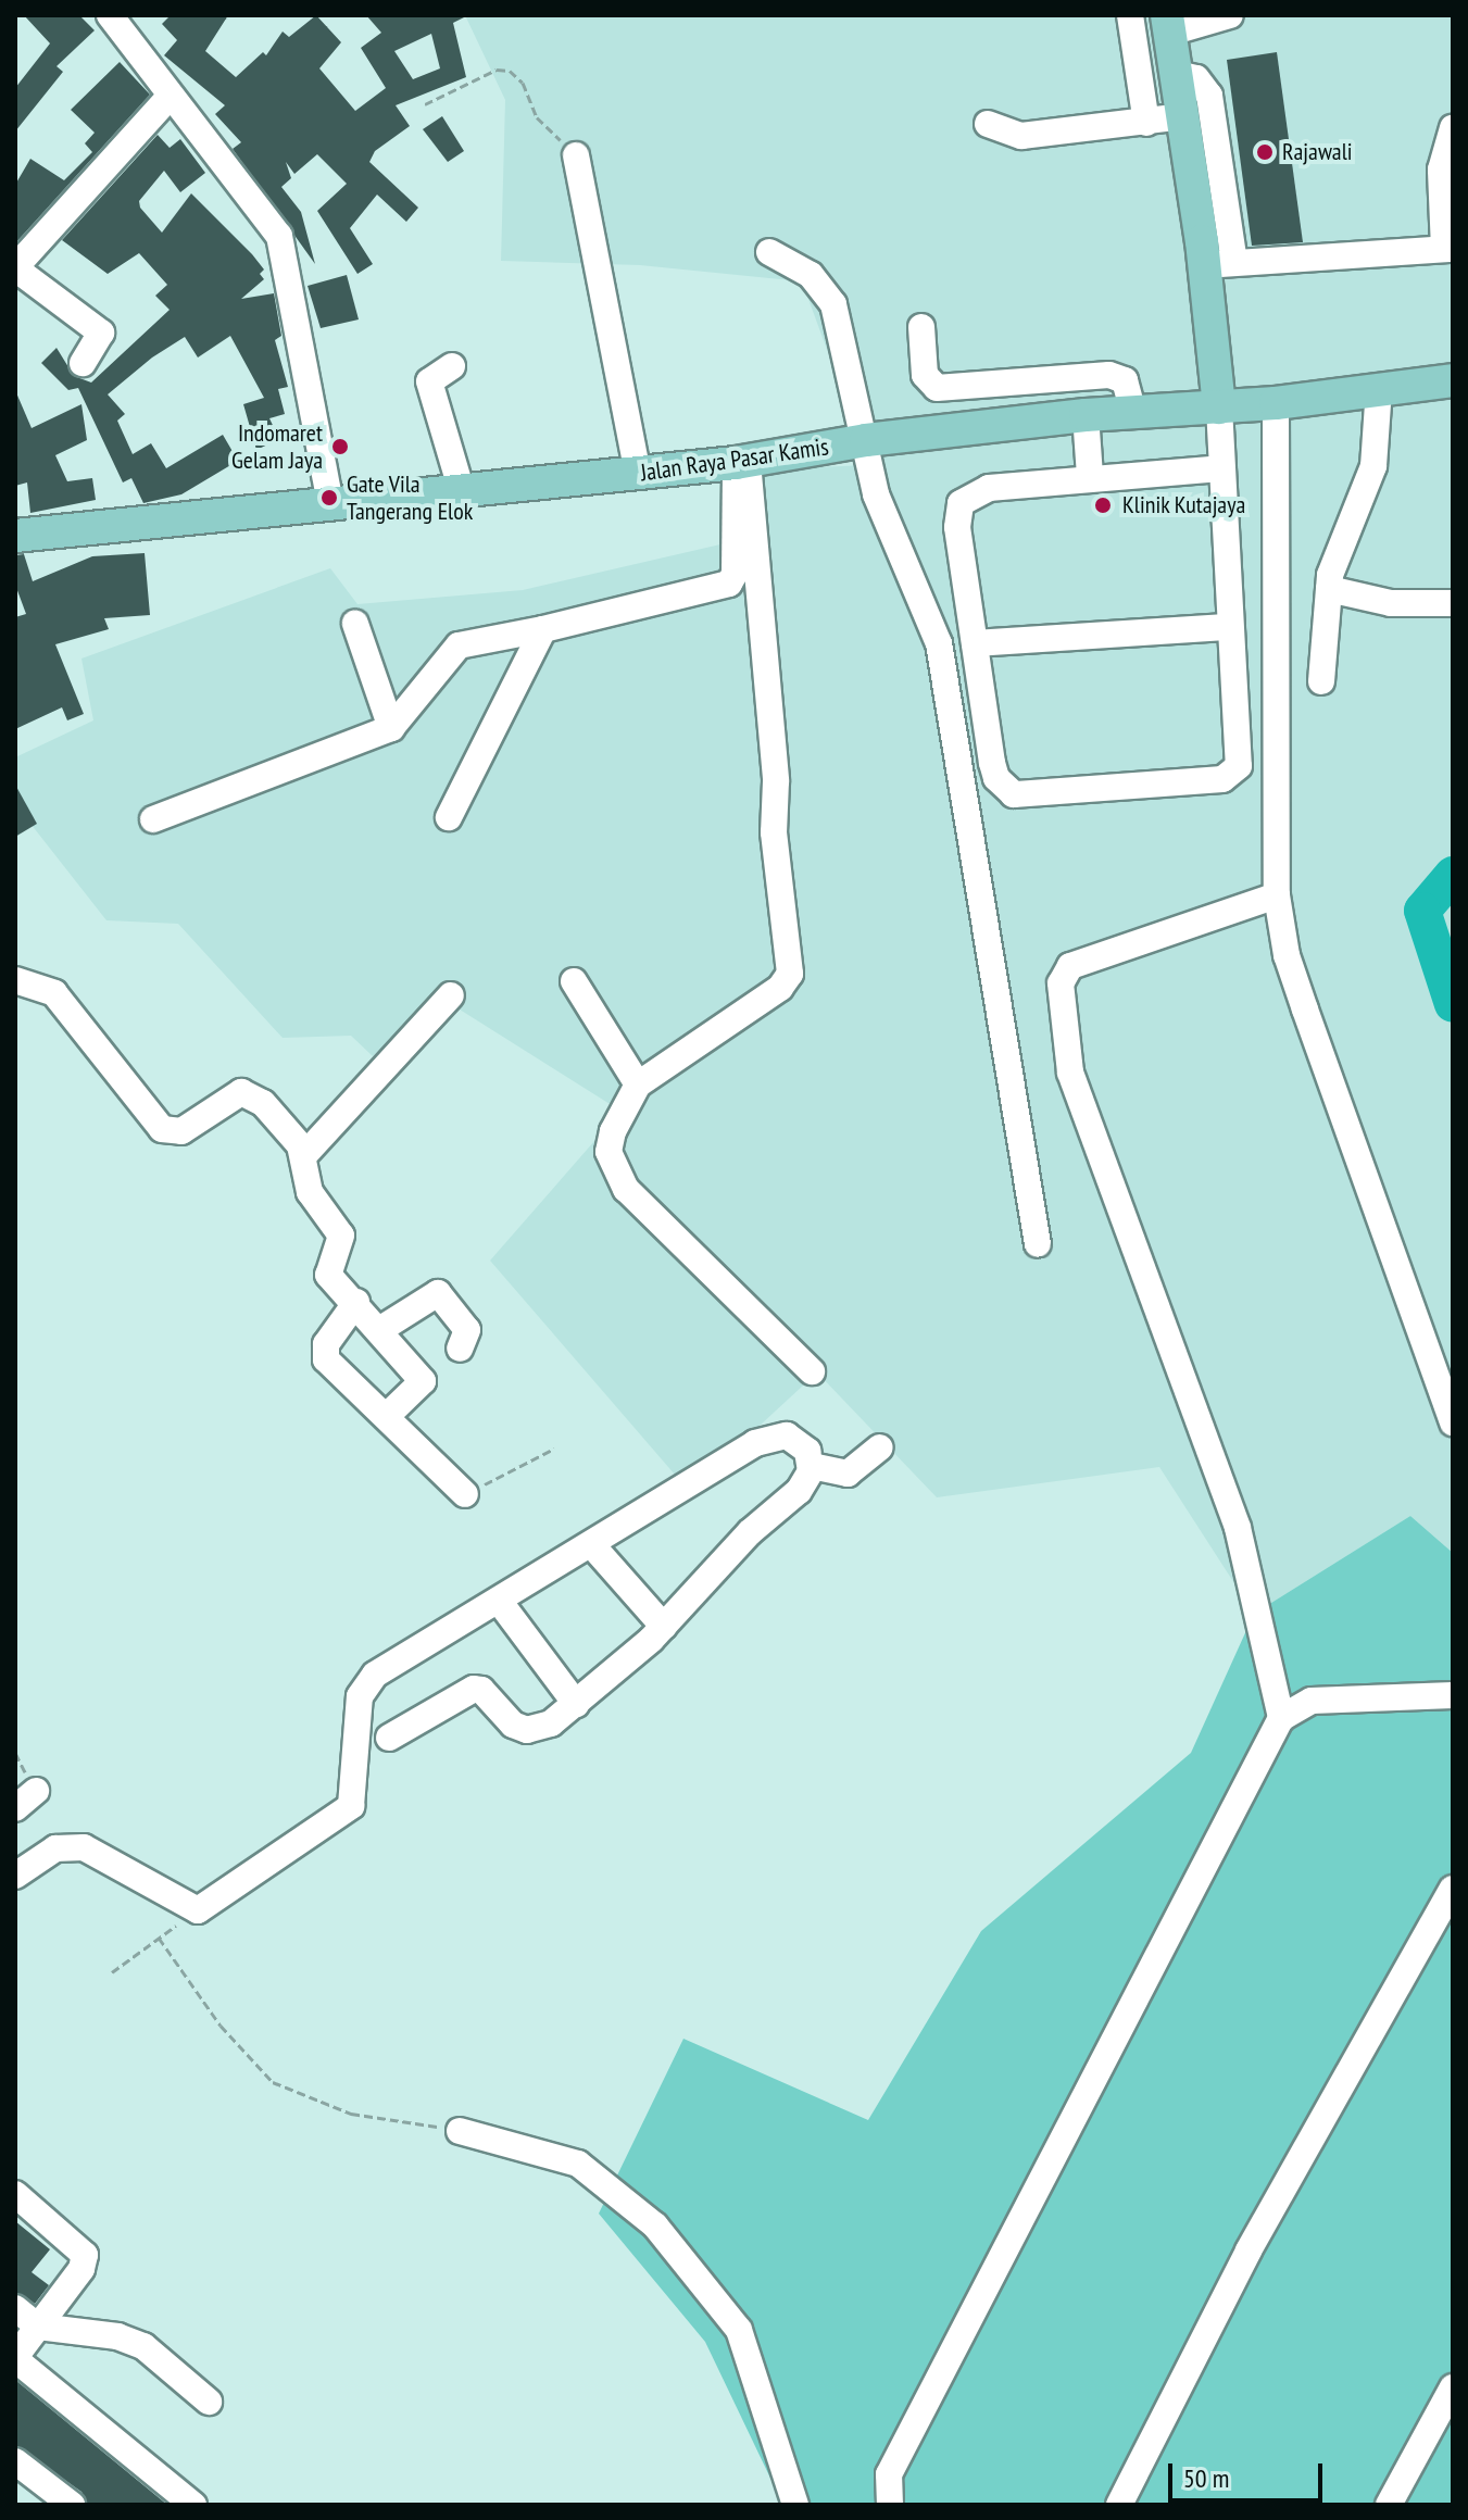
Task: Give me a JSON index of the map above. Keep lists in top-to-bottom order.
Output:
{
  "streets": {
    "main road": ["Jalan Raya Pasar Kamis"]
  },
  "places": [
    "Rajawali",
    "Indomaret Gelam Jaya",
    "Gate Vila Tangerang Elok",
    "Klinik Kutajaya"
  ],
  "scale_bar": "50 m"
}
